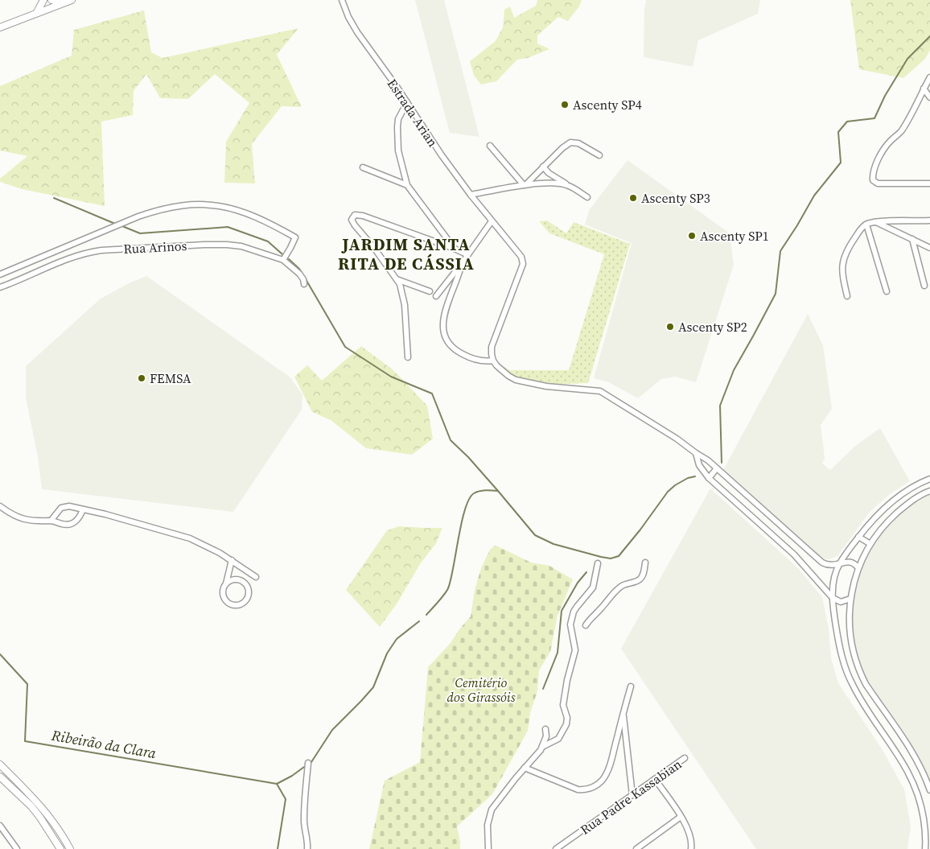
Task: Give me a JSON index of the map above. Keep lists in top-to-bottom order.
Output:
{
  "streets": {
    "street": ["Estrada Arian", "Rua Arinos", "Rua Padre Kassabian"]
  },
  "districts": ["JARDIM SANTA RITA DE CÁSSIA"],
  "water": ["Ribeirão da Clara"],
  "parks": ["Cemitério dos Girassóis"],
  "places": [
    "Ascenty SP4",
    "Ascenty SP3",
    "Ascenty SP1",
    "Ascenty SP2",
    "FEMSA"
  ]
}
